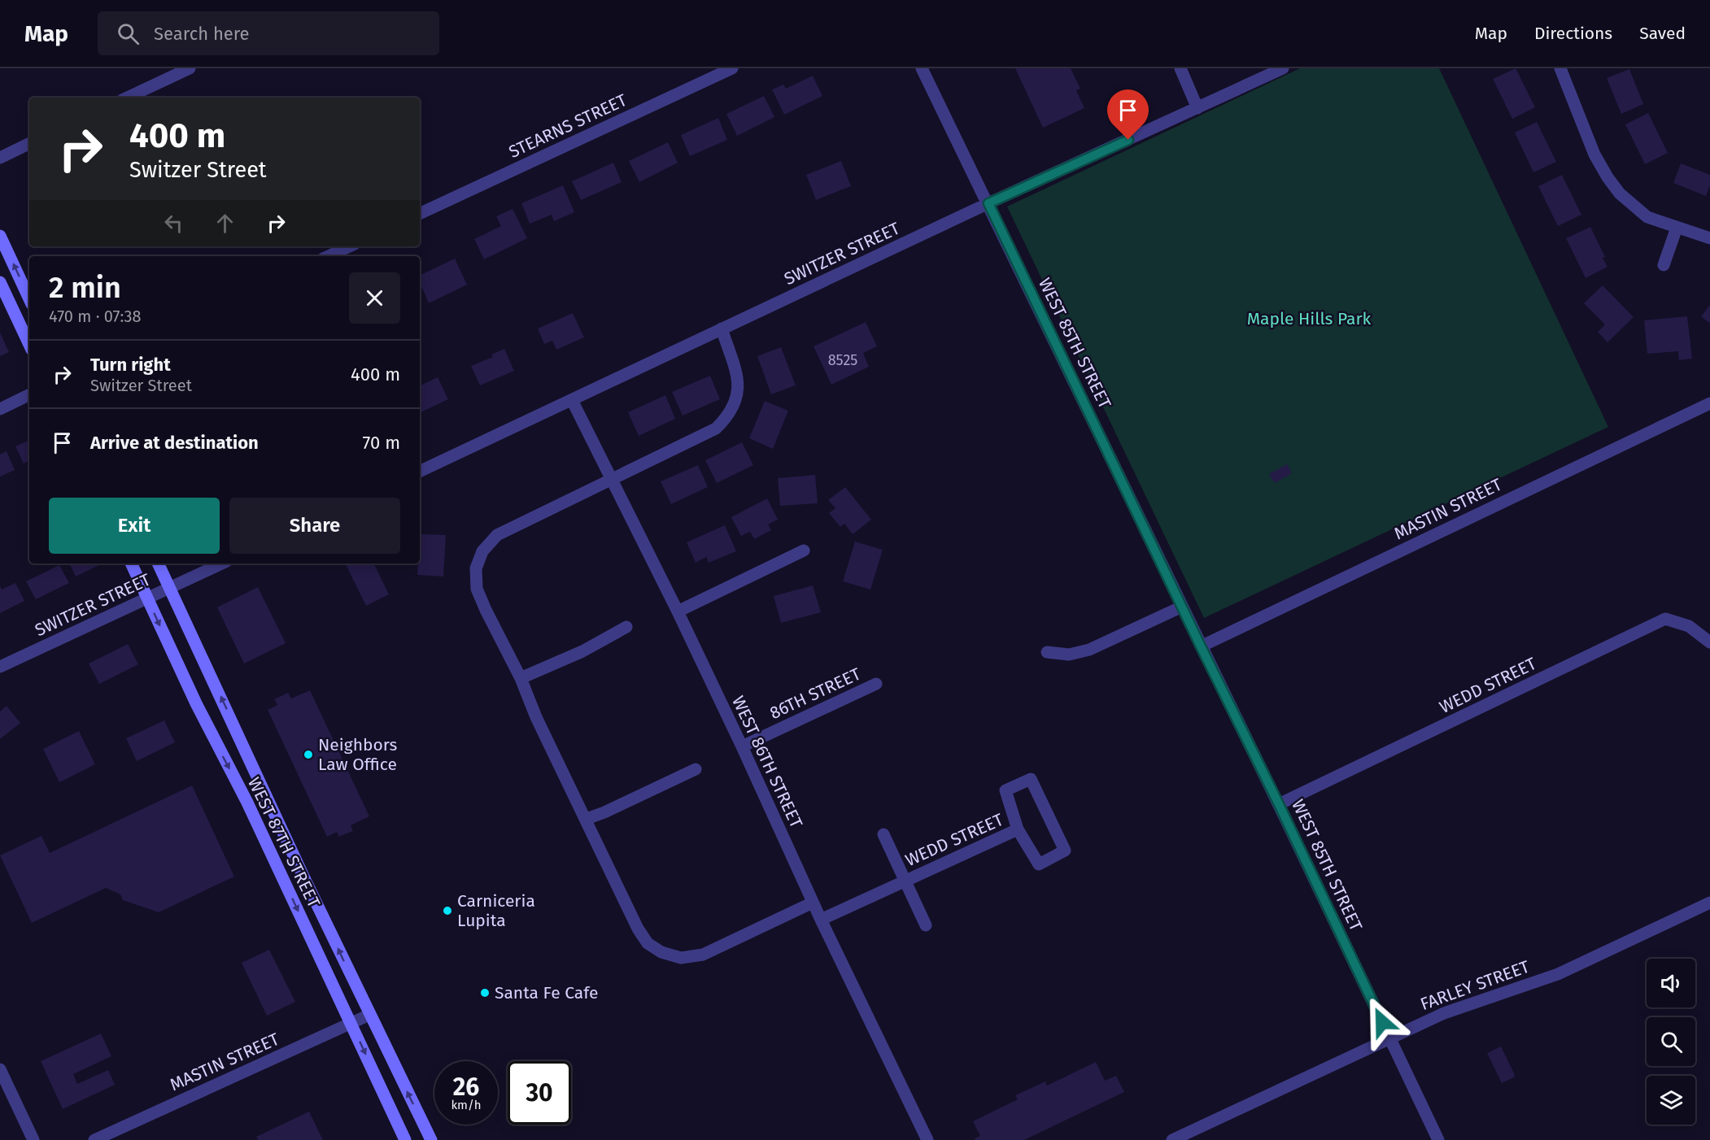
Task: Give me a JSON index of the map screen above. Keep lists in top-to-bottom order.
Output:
{
  "streets": {
    "main road": ["WEST 87TH STREET"],
    "street": [
      "STEARNS STREET",
      "SWITZER STREET",
      "WEST 85TH STREET",
      "MASTIN STREET",
      "WEDD STREET",
      "86TH STREET",
      "WEST 86TH STREET",
      "FARLEY STREET"
    ]
  },
  "crossings": [
    ["SWITZER STREET", "WEST 85TH STREET"],
    ["SWITZER STREET", "WEST 86TH STREET"],
    ["SWITZER STREET", "WEST 87TH STREET"],
    ["WEST 85TH STREET", "MASTIN STREET"],
    ["WEST 85TH STREET", "WEDD STREET"],
    ["WEST 85TH STREET", "FARLEY STREET"],
    ["MASTIN STREET", "WEST 87TH STREET"],
    ["WEDD STREET", "WEST 86TH STREET"],
    ["86TH STREET", "WEST 86TH STREET"]
  ],
  "parks": ["Maple Hills Park"],
  "places": ["Neighbors Law Office", "Carniceria Lupita", "Santa Fe Cafe"],
  "house_numbers": ["8525"],
  "page": {
    "header": "Map",
    "search": "Search here",
    "nav": ["Map", "Directions", "Saved"],
    "turn": ["400 m", "Switzer Street"],
    "heading": ["2 min", "470 m · 07:38"],
    "list": [
      {
        "name": "Turn right",
        "note": "Switzer Street",
        "value": "400 m"
      },
      {
        "name": "Arrive at destination",
        "value": "70 m"
      }
    ],
    "buttons": ["Exit", "Share"],
    "speed": "26 km/h",
    "limit": "30"
  }
}
